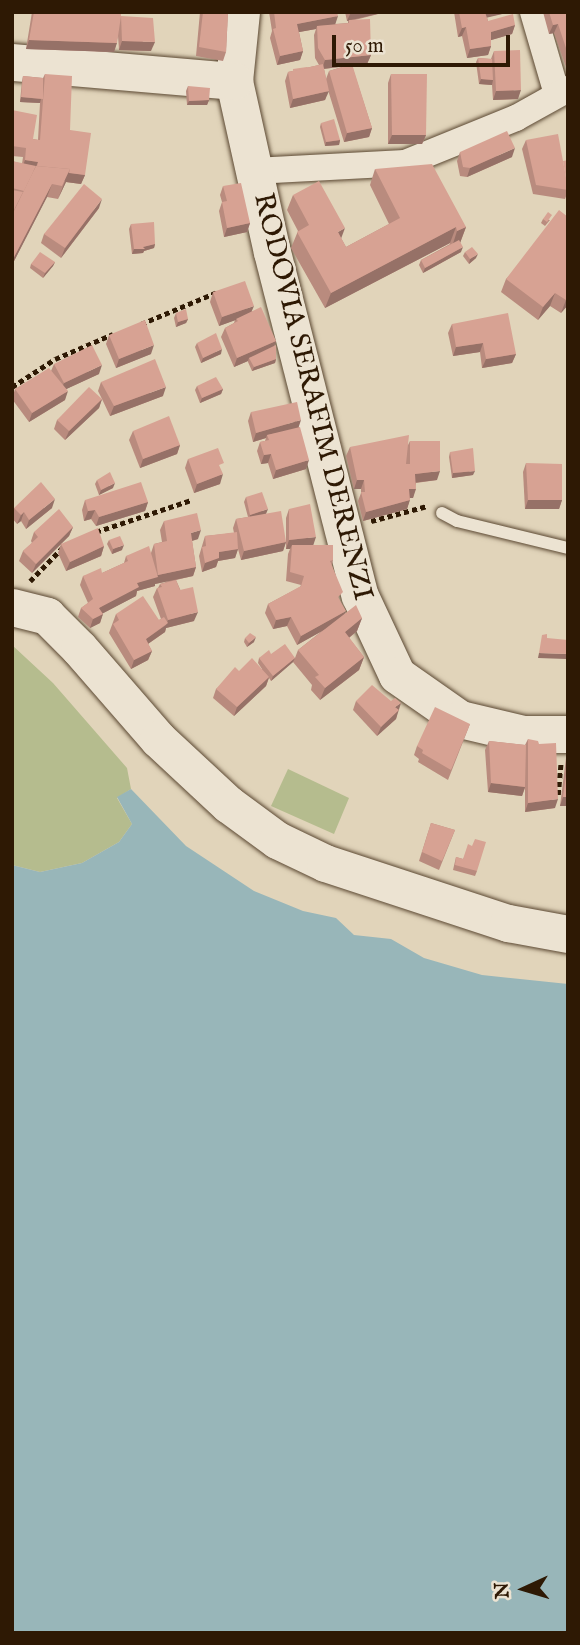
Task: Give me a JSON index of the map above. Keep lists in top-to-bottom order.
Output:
{
  "streets": {
    "street": ["RODOVIA SERAFIM DERENZI"]
  },
  "scale_bar": "50 m",
  "north": "left"
}
